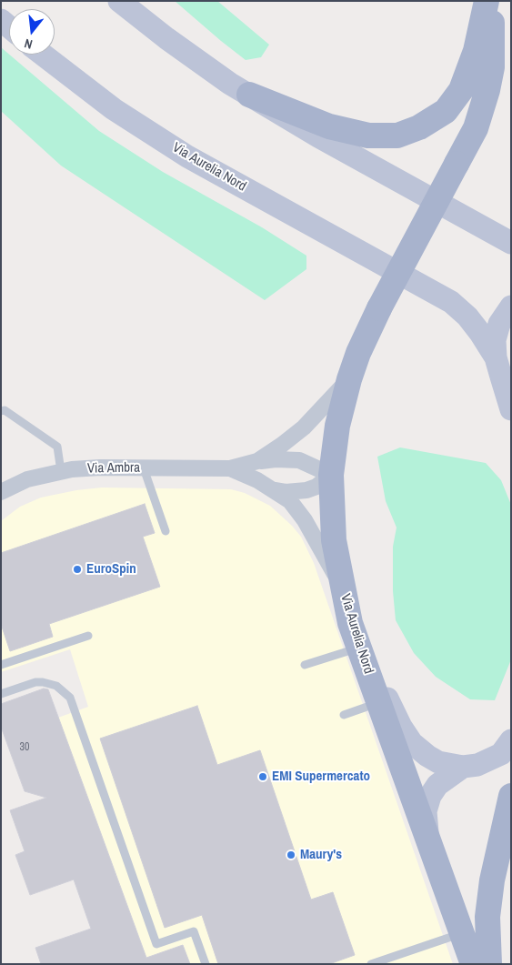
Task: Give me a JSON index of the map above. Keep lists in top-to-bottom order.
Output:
{
  "streets": {
    "main road": ["Via Aurelia Nord"],
    "street": ["Via Ambra"]
  },
  "places": ["EuroSpin", "EMI Supermercato", "Maury's"],
  "house_numbers": ["30"],
  "north": "bottom"
}
